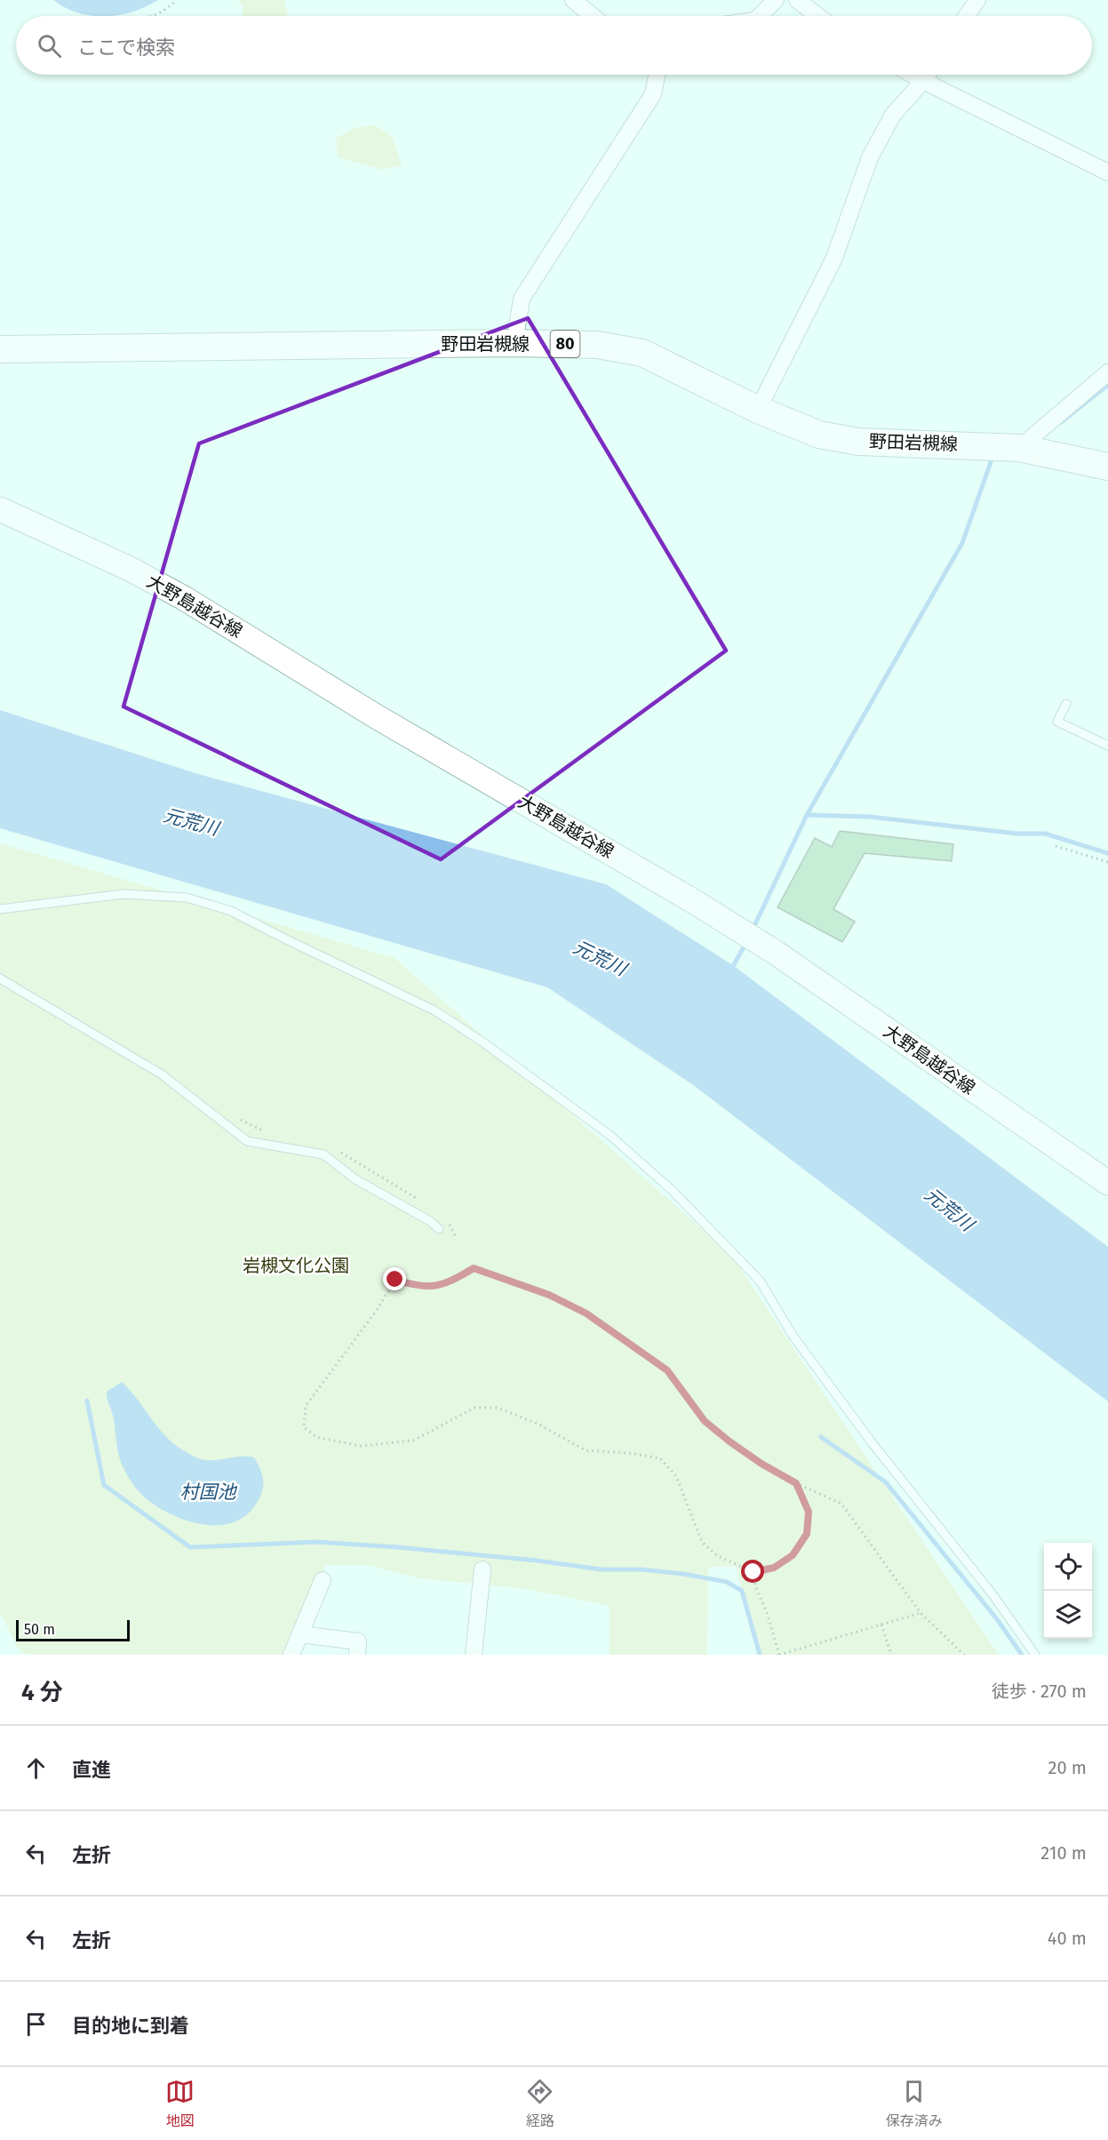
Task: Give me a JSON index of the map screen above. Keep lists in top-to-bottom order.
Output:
{
  "streets": {
    "main road": ["野田岩槻線", "80", "大野島越谷線"]
  },
  "water": ["元荒川", "村国池"],
  "parks": ["岩槻文化公園"],
  "scale_bar": "50 m",
  "page": {
    "search": "ここで検索",
    "scale": "50 m",
    "heading": ["4 分", "徒歩 · 270 m"],
    "list": [
      ["直進", "20 m"],
      ["左折", "210 m"],
      ["左折", "40 m"],
      "目的地に到着"
    ],
    "nav": ["地図", "経路", "保存済み"]
  }
}
